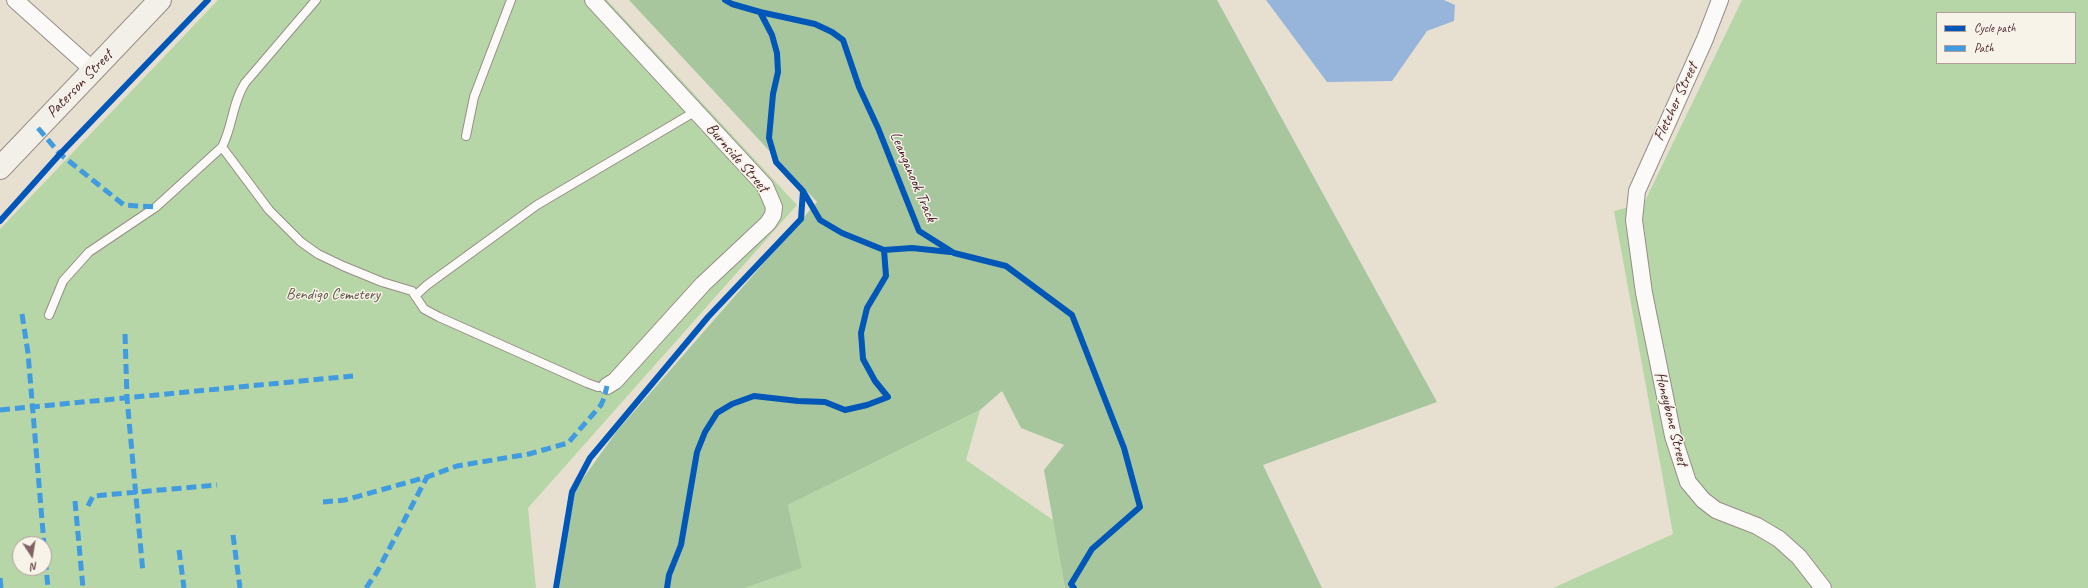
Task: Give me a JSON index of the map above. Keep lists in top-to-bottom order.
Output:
{
  "streets": {
    "street": [
      "Paterson Street",
      "Fletcher Street",
      "Burnside Street",
      "Honeybone Street"
    ],
    "cycle path": ["Leanganook Track"]
  },
  "crossings": [
    ["Fletcher Street", "Honeybone Street"]
  ],
  "parks": ["Bendigo Cemetery"],
  "legend": ["Cycle path", "Path"],
  "north": "bottom"
}
